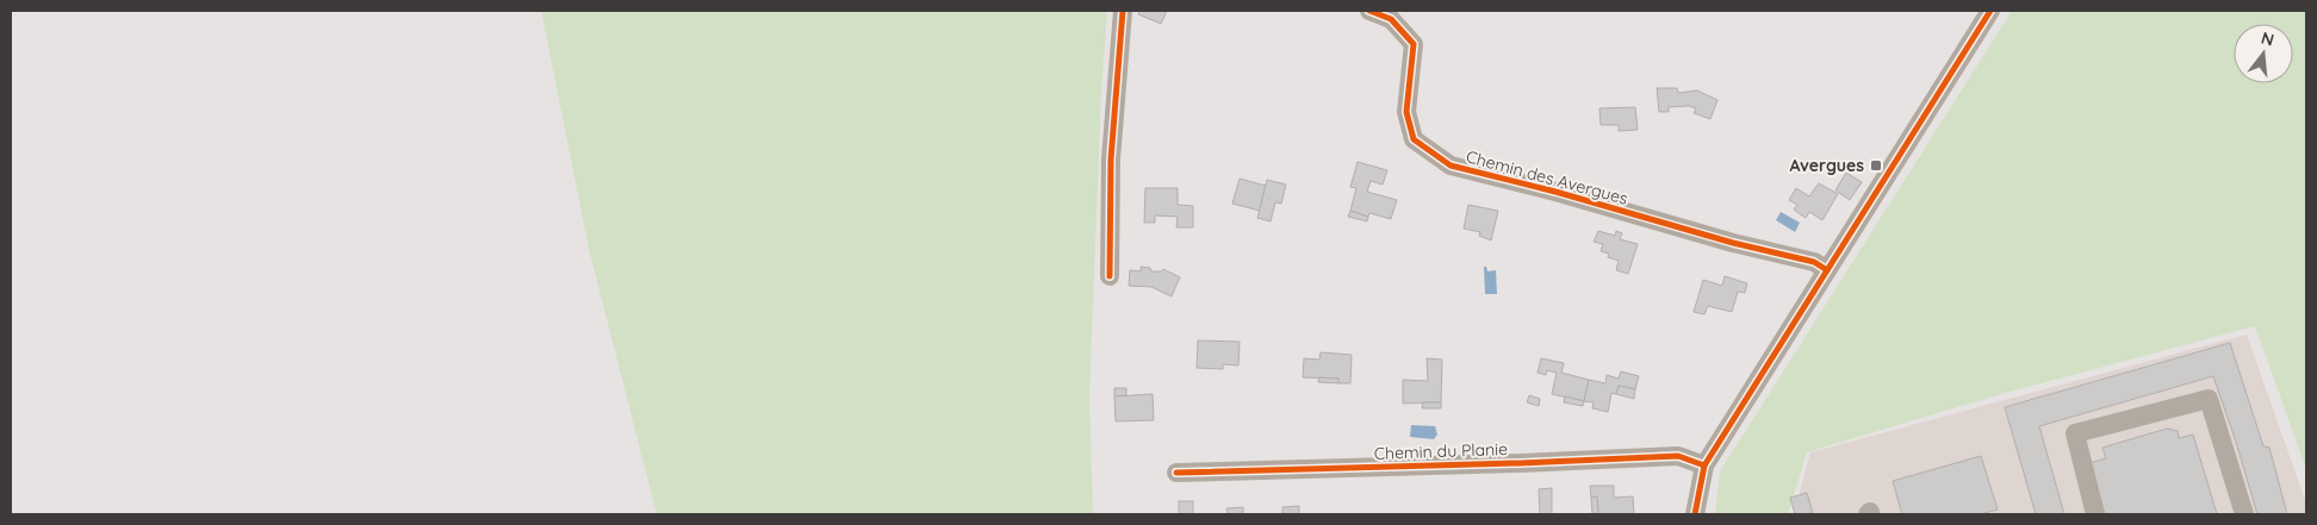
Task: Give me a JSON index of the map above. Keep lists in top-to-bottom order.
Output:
{
  "streets": {
    "street": ["Chemin des Avergues", "Chemin du Planie"]
  },
  "places": {
    "transit": ["Avergues"]
  },
  "north": "top"
}
